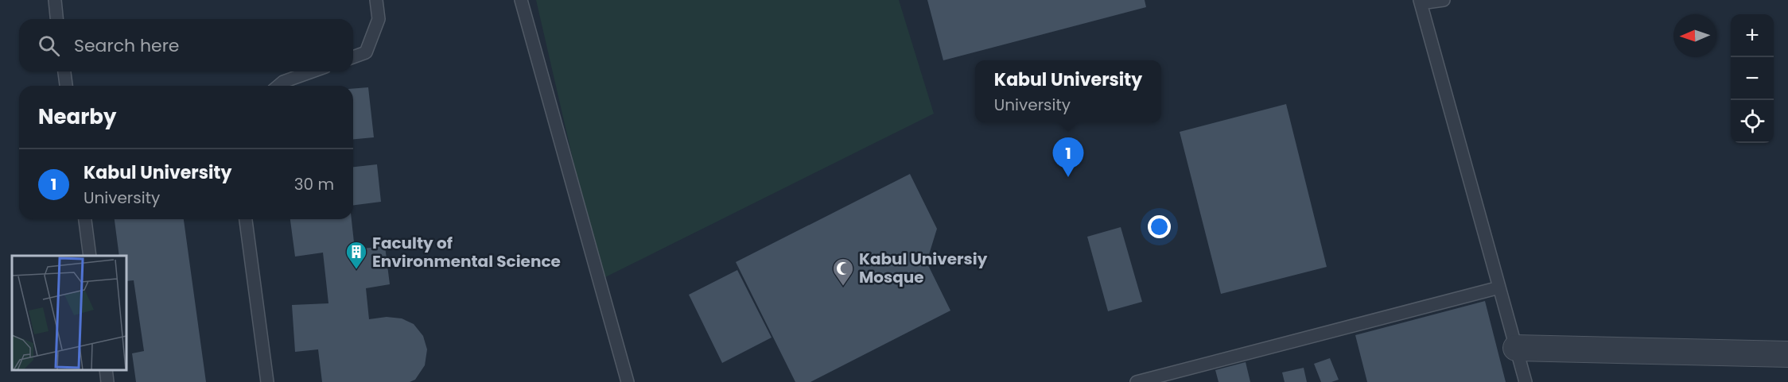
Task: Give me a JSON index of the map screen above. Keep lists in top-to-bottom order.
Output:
{
  "places": {
    "building": ["Faculty of Environmental Science"],
    "mosque": ["Kabul Universiy Mosque"]
  },
  "north": "left",
  "page": {
    "map_buttons": ["+", "−"],
    "search": "Search here",
    "popup": ["Kabul University", "University"],
    "heading": "Nearby",
    "pins": "1",
    "list": [
      {
        "mark": "1",
        "name": "Kabul University",
        "note": "University",
        "value": "30 m"
      }
    ]
  }
}
